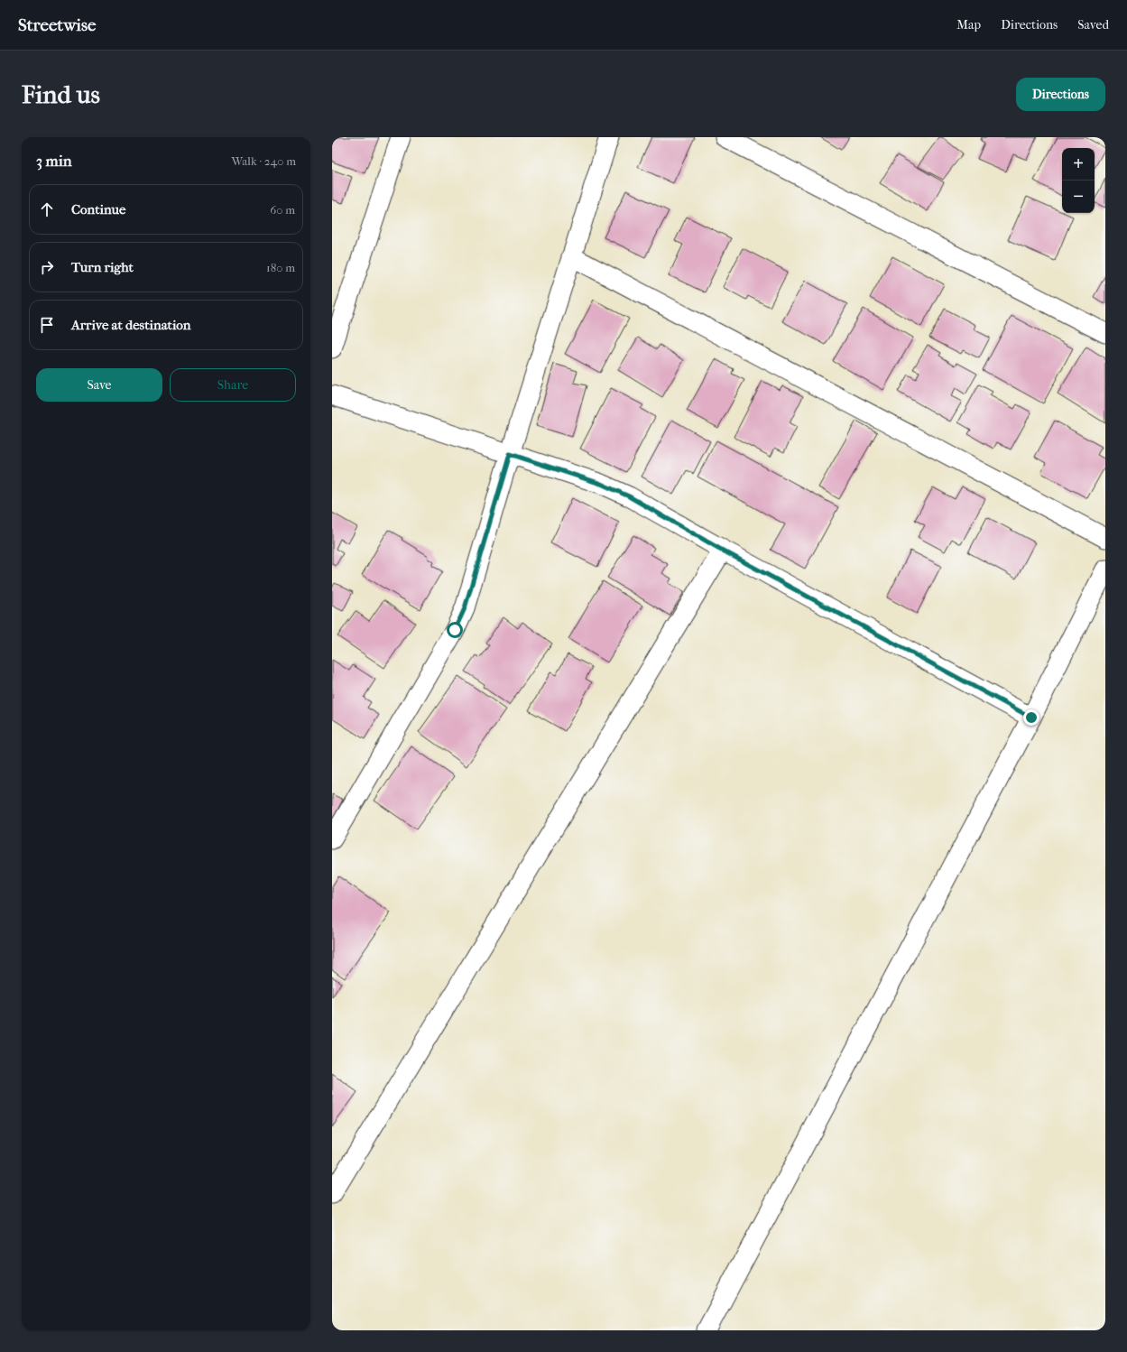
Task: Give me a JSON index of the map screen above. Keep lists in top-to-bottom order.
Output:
{
  "page": {
    "header": "Streetwise",
    "nav": ["Map", "Directions", "Saved"],
    "buttons": [
      "Directions",
      ["Save", "Share"]
    ],
    "title": "Find us",
    "heading": ["3 min", "Walk · 240 m"],
    "map_buttons": ["+", "−"],
    "list": [
      ["Continue", "60 m"],
      ["Turn right", "180 m"],
      "Arrive at destination"
    ]
  }
}
